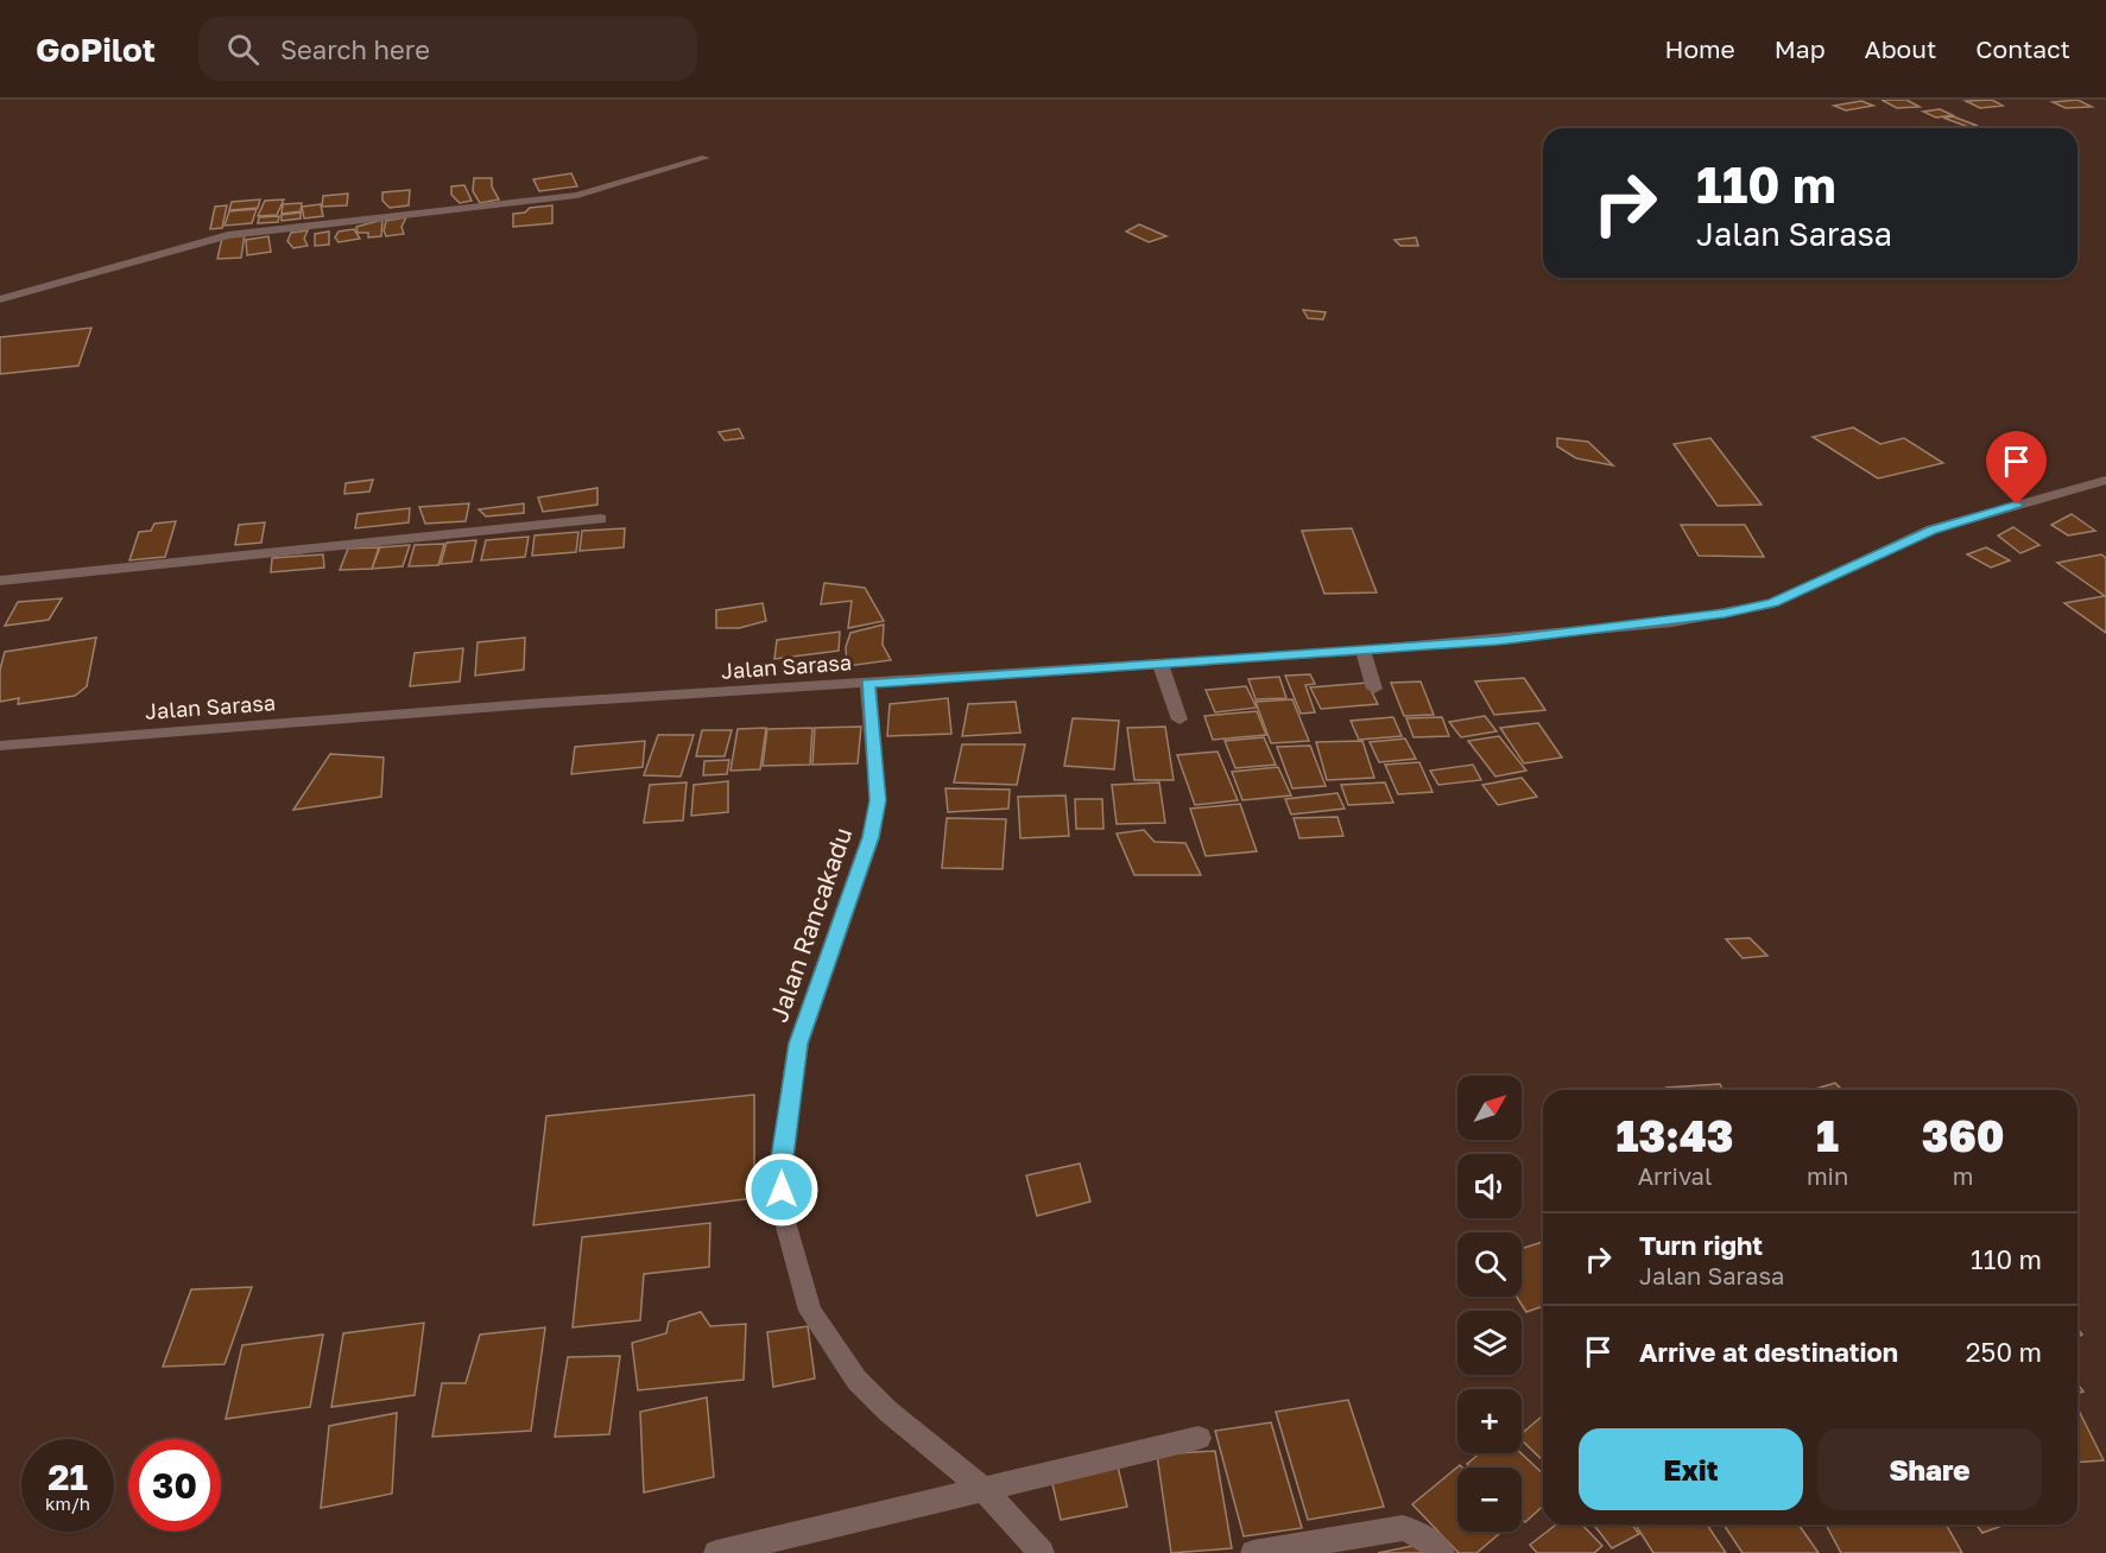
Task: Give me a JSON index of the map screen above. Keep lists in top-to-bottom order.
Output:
{
  "streets": {
    "street": ["Jalan Sarasa", "Jalan Rancakadu"]
  },
  "crossings": [
    ["Jalan Sarasa", "Jalan Rancakadu"]
  ],
  "north": "top right",
  "page": {
    "header": "GoPilot",
    "search": "Search here",
    "nav": [
      "Home",
      "Map",
      "About",
      "Contact"
    ],
    "turn": ["110 m", "Jalan Sarasa"],
    "map_buttons": ["+", "−"],
    "eta": [
      "13:43",
      "Arrival",
      "1",
      "min",
      "360",
      "m"
    ],
    "list": [
      {
        "name": "Turn right",
        "note": "Jalan Sarasa",
        "value": "110 m"
      },
      {
        "name": "Arrive at destination",
        "value": "250 m"
      }
    ],
    "buttons": ["Exit", "Share"],
    "speed": "21 km/h",
    "limit": "30"
  }
}
